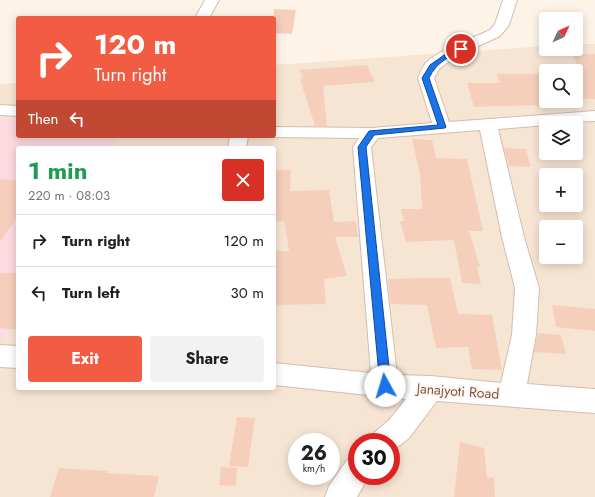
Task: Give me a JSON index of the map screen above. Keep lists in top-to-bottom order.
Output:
{
  "streets": {
    "street": ["Janajyoti Road"]
  },
  "north": "top right",
  "page": {
    "map_buttons": ["+", "−"],
    "turn": ["120 m", "Turn right"],
    "then": "Then",
    "heading": ["1 min", "220 m · 08:03"],
    "list": [
      {
        "name": "Turn right",
        "value": "120 m"
      },
      {
        "name": "Turn left",
        "value": "30 m"
      }
    ],
    "buttons": ["Exit", "Share"],
    "speed": "26 km/h",
    "limit": "30"
  }
}
